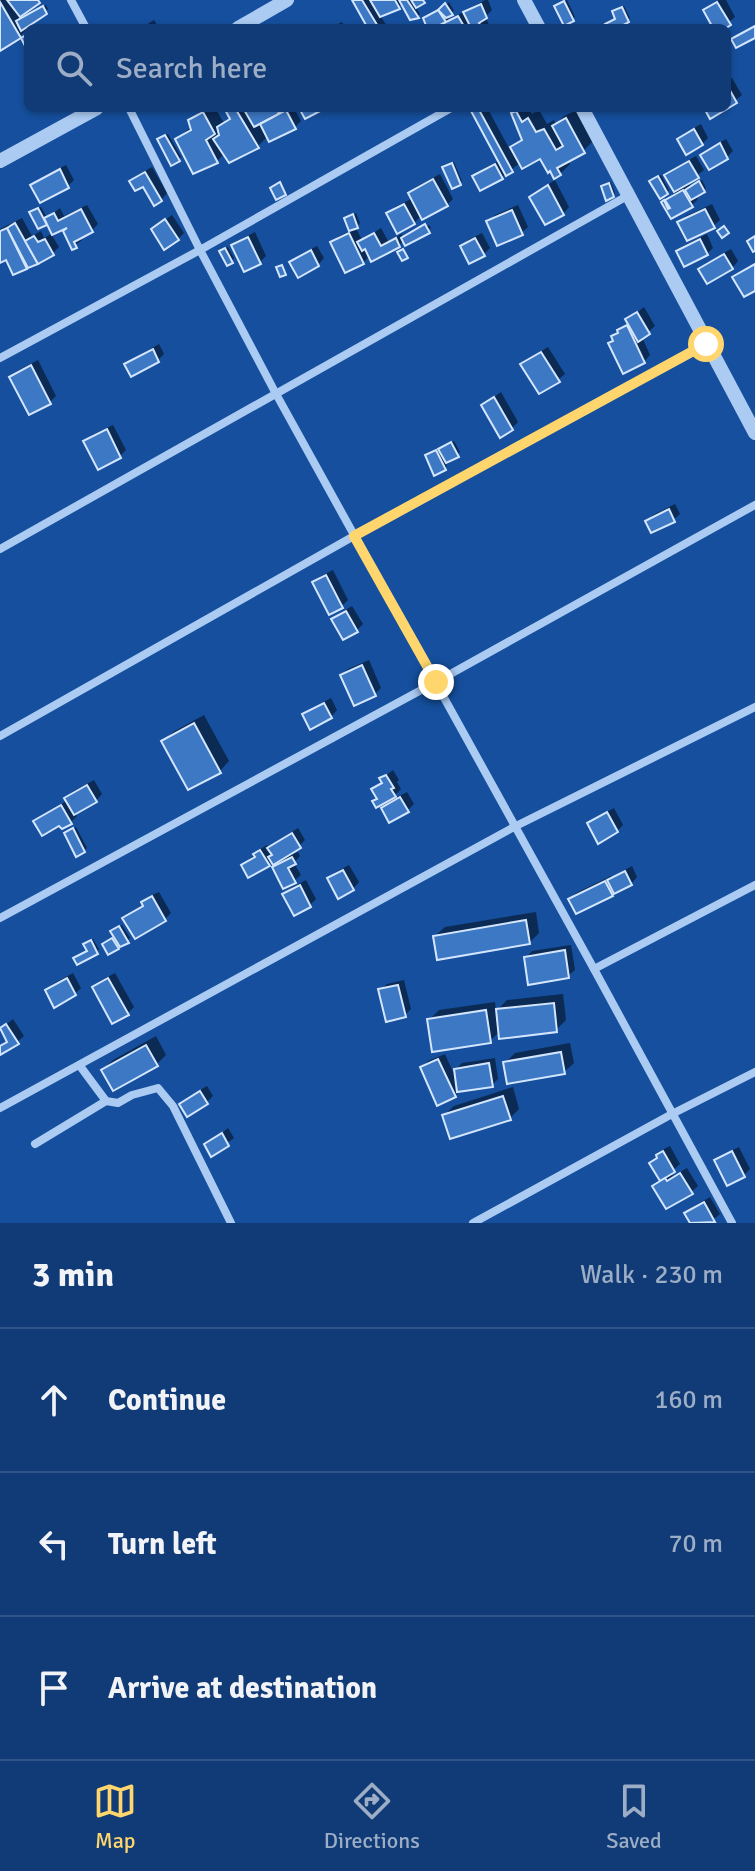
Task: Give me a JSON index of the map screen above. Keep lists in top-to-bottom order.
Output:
{
  "page": {
    "search": "Search here",
    "heading": ["3 min", "Walk · 230 m"],
    "list": [
      ["Continue", "160 m"],
      ["Turn left", "70 m"],
      "Arrive at destination"
    ],
    "nav": ["Map", "Directions", "Saved"]
  }
}
